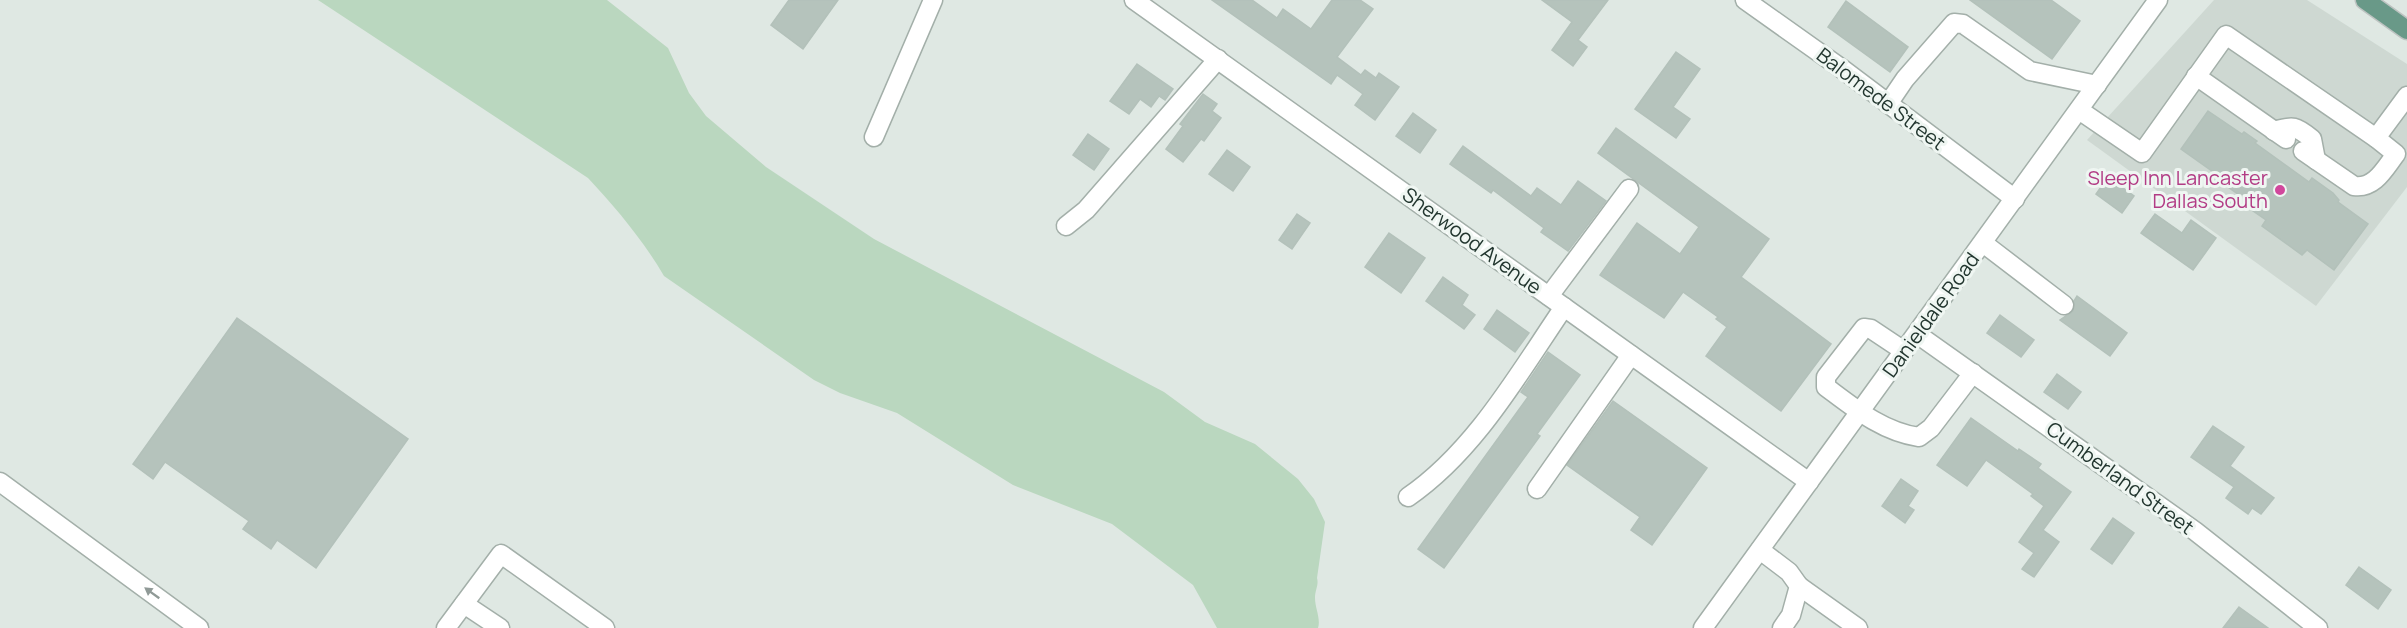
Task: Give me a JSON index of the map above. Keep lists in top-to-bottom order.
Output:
{
  "streets": {
    "street": [
      "Balomede Street",
      "Sherwood Avenue",
      "Danieldale Road",
      "Cumberland Street"
    ]
  },
  "crossings": [
    ["Balomede Street", "Danieldale Road"],
    ["Sherwood Avenue", "Danieldale Road"],
    ["Danieldale Road", "Cumberland Street"]
  ],
  "places": ["Sleep Inn Lancaster Dallas South"]
}
